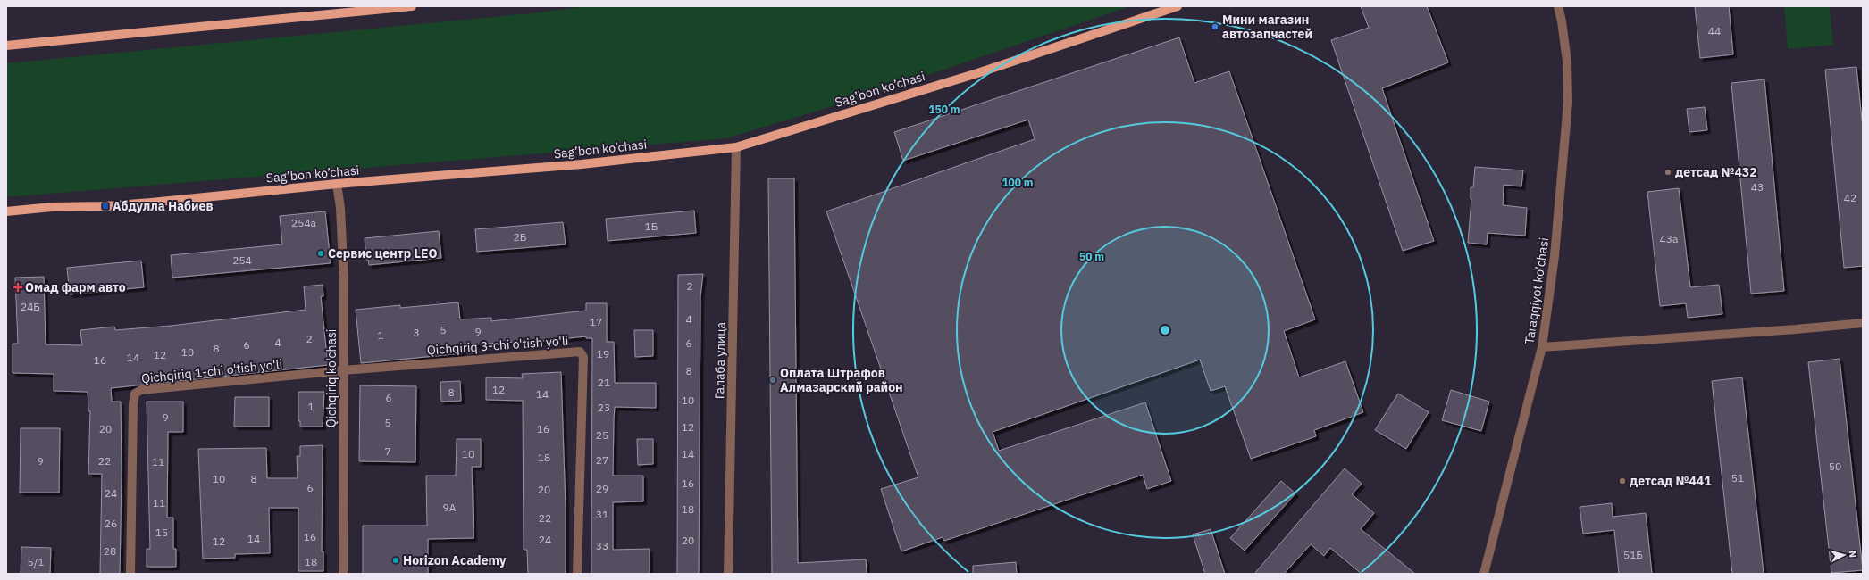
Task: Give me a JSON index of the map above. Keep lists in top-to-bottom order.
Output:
{
  "streets": {
    "main road": ["Sag’bon ko’chasi"],
    "street": [
      "Taraqqiyot ko'chasi",
      "Qichqiriq 3-chi o'tish yo'li",
      "Галаба улица",
      "Qichqiriq 1-chi o'tish yo'li",
      "Qichqiriq ko'chasi"
    ]
  },
  "crossings": [
    ["Sag’bon ko’chasi", "Галаба улица"],
    ["Sag’bon ko’chasi", "Qichqiriq ko'chasi"],
    ["Qichqiriq 3-chi o'tish yo'li", "Qichqiriq 1-chi o'tish yo'li"],
    ["Qichqiriq 3-chi o'tish yo'li", "Qichqiriq ko'chasi"],
    ["Qichqiriq 1-chi o'tish yo'li", "Qichqiriq ko'chasi"]
  ],
  "places": {
    "other": [
      "Мини магазин автозапчастей",
      "детсад №432",
      "Сервис центр LEO",
      "Оплата Штрафов Aлмазарский район",
      "детсад №441",
      "Horizon Academy"
    ],
    "transit": ["Абдулла Набиев"],
    "health": ["Омад фарм авто"]
  },
  "house_numbers": [
    "44",
    "43",
    "42",
    "254a",
    "1Б",
    "2Б",
    "43a",
    "254",
    "2",
    "24Б",
    "4",
    "17",
    "5",
    "9",
    "3",
    "1",
    "2",
    "4",
    "6",
    "6",
    "8",
    "10",
    "19",
    "12",
    "14",
    "16",
    "8",
    "21",
    "12",
    "8",
    "14",
    "6",
    "10",
    "1",
    "23",
    "9",
    "5",
    "12",
    "20",
    "16",
    "25",
    "7",
    "10",
    "14",
    "18",
    "27",
    "9",
    "22",
    "11",
    "50",
    "51",
    "10",
    "8",
    "16",
    "6",
    "29",
    "20",
    "24",
    "11",
    "9A",
    "18",
    "31",
    "22",
    "26",
    "15",
    "16",
    "14",
    "24",
    "20",
    "12",
    "33",
    "28",
    "51Б",
    "5/1",
    "18"
  ],
  "north": "right",
  "rings": ["150 m", "100 m", "50 m"]
}
